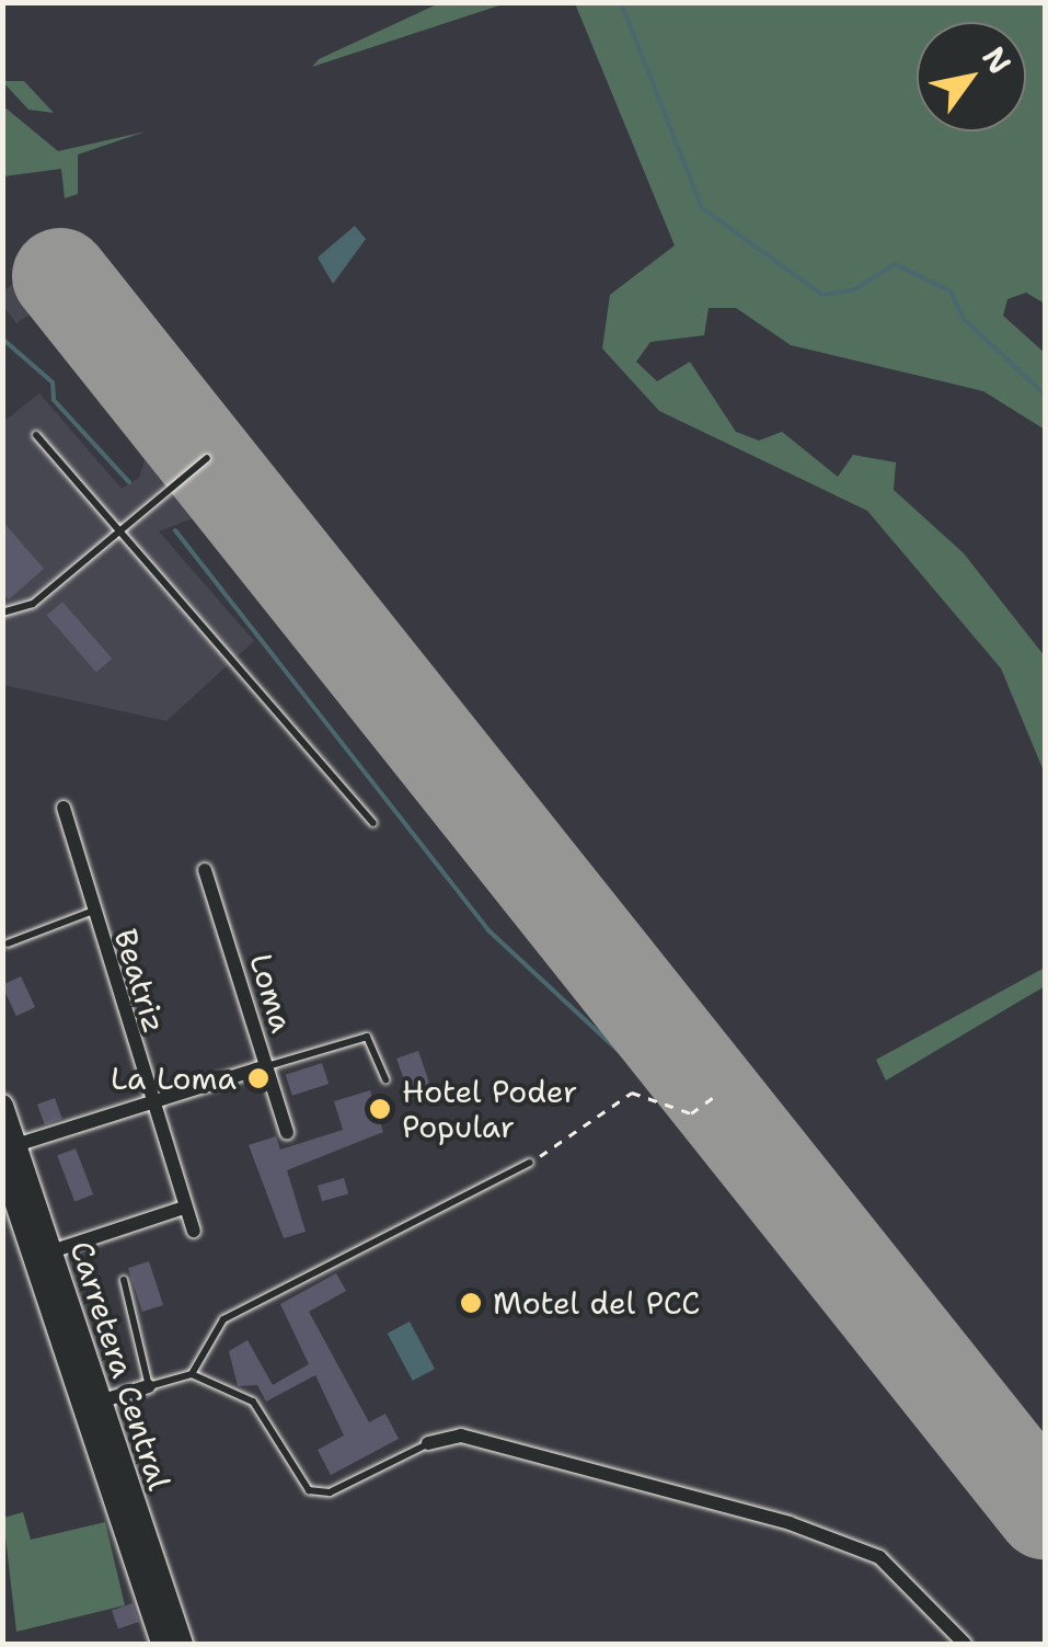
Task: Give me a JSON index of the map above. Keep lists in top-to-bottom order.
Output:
{
  "streets": {
    "main road": ["Carretera Central"],
    "street": ["Beatriz", "Loma"]
  },
  "places": ["La Loma", "Hotel Poder Popular", "Motel del PCC"],
  "north": "top right"
}
